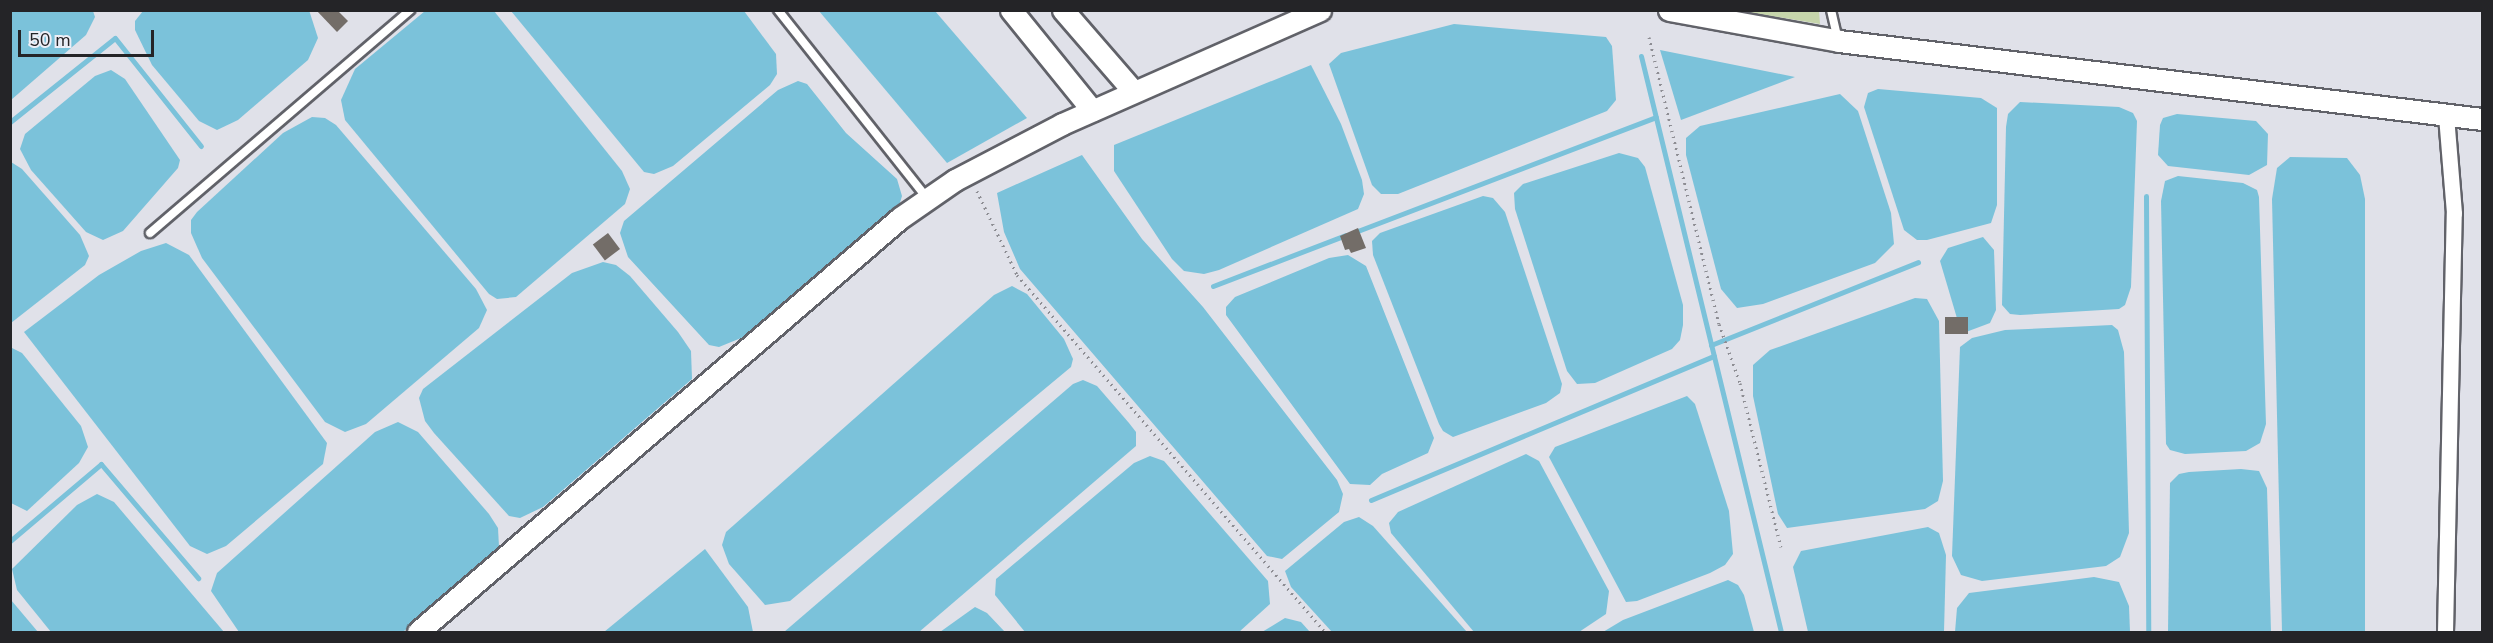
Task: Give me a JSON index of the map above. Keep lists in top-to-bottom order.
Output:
{
  "scale_bar": "50 m"
}
